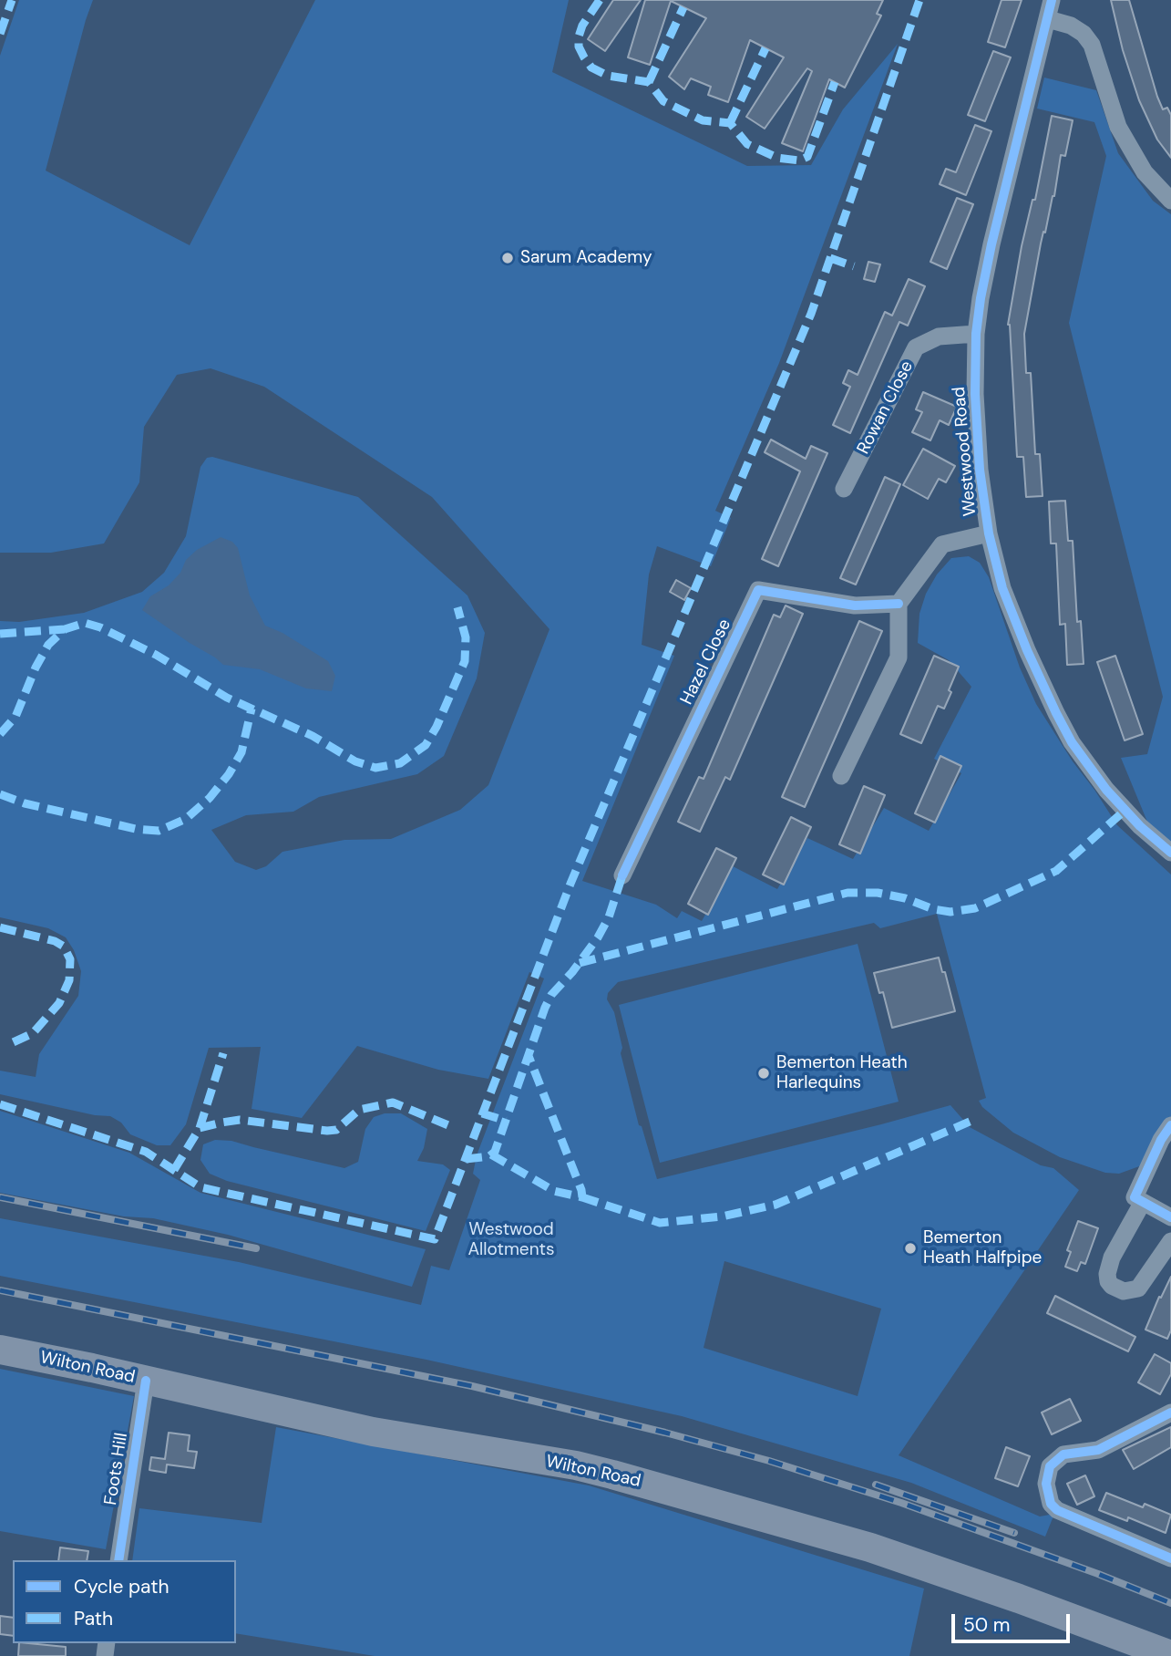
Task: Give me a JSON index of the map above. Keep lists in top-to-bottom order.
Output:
{
  "streets": {
    "highway": ["Wilton Road"],
    "street": [
      "Rowan Close",
      "Westwood Road",
      "Hazel Close",
      "Foots Hill"
    ]
  },
  "crossings": [
    ["Rowan Close", "Westwood Road"],
    ["Wilton Road", "Foots Hill"]
  ],
  "parks": ["Westwood Allotments"],
  "places": ["Sarum Academy", "Bemerton Heath Harlequins", "Bemerton Heath Halfpipe"],
  "legend": ["Cycle path", "Path"],
  "scale_bar": "50 m"
}
